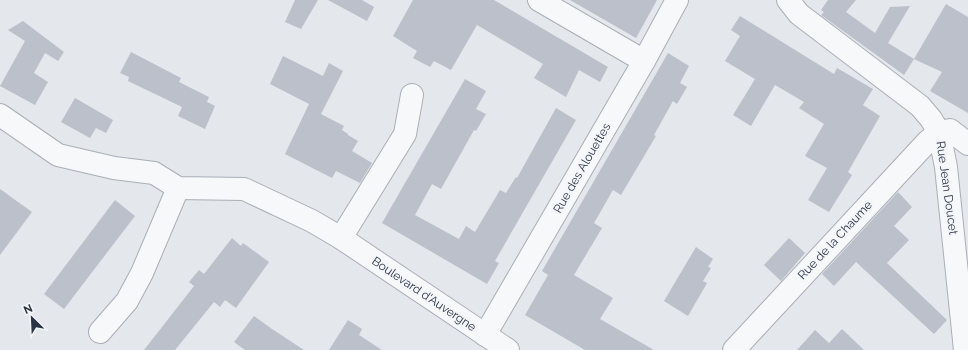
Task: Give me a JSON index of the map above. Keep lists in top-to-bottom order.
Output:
{
  "streets": {
    "street": [
      "Rue des Alouettes",
      "Rue Jean Doucet",
      "Rue de la Chaume",
      "Boulevard d'Auvergne"
    ]
  },
  "crossings": [
    ["Rue des Alouettes", "Boulevard d'Auvergne"],
    ["Rue Jean Doucet", "Rue de la Chaume"]
  ],
  "north": "top left"
}
